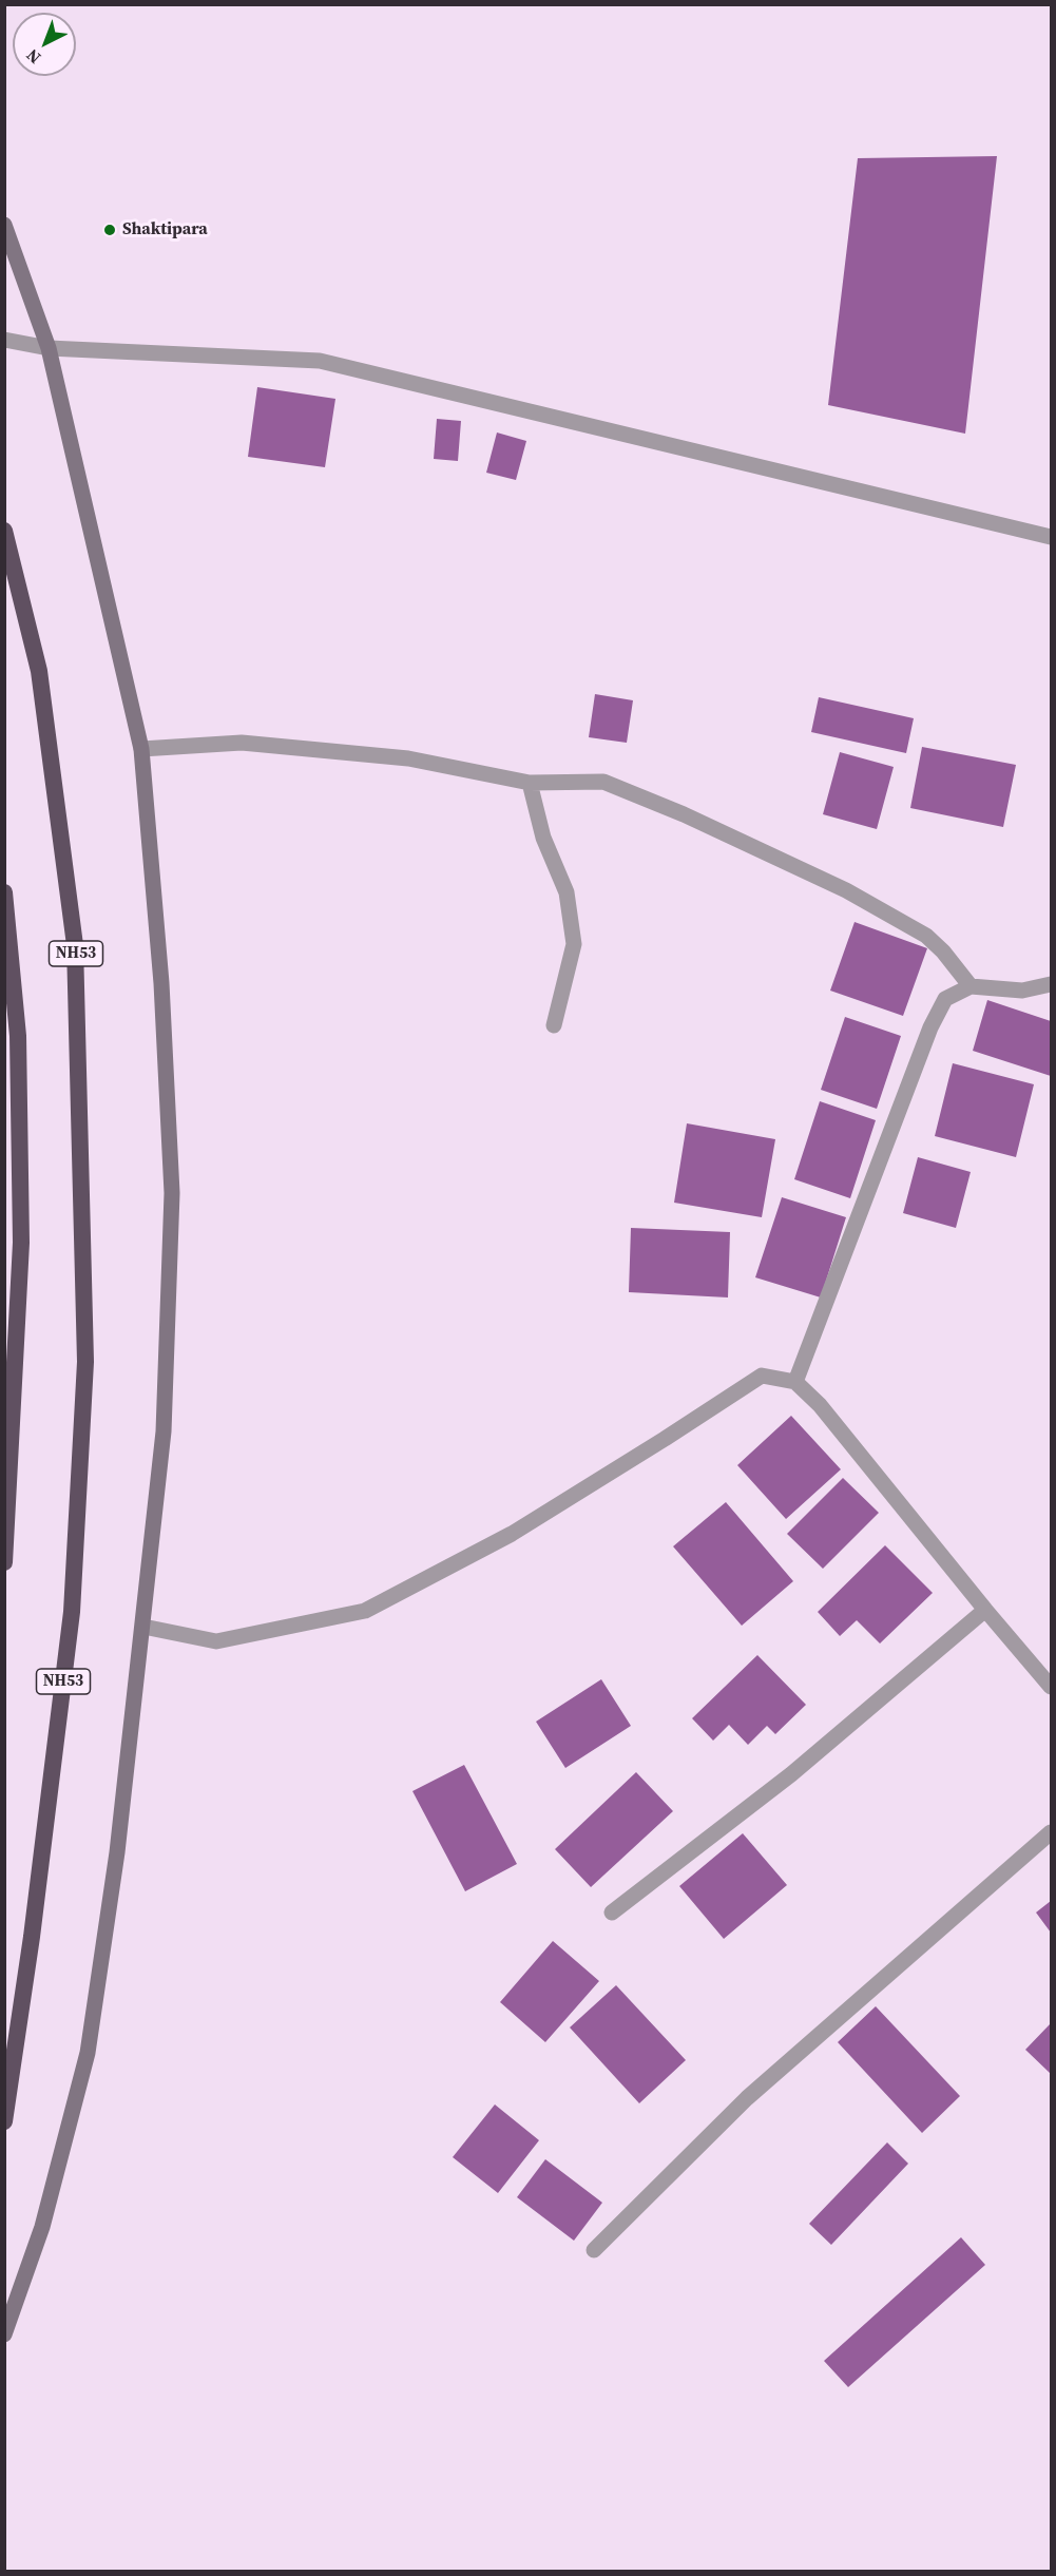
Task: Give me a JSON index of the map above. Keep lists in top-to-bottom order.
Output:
{
  "streets": {
    "highway": ["NH53"]
  },
  "places": ["Shaktipara"],
  "north": "bottom left"
}
